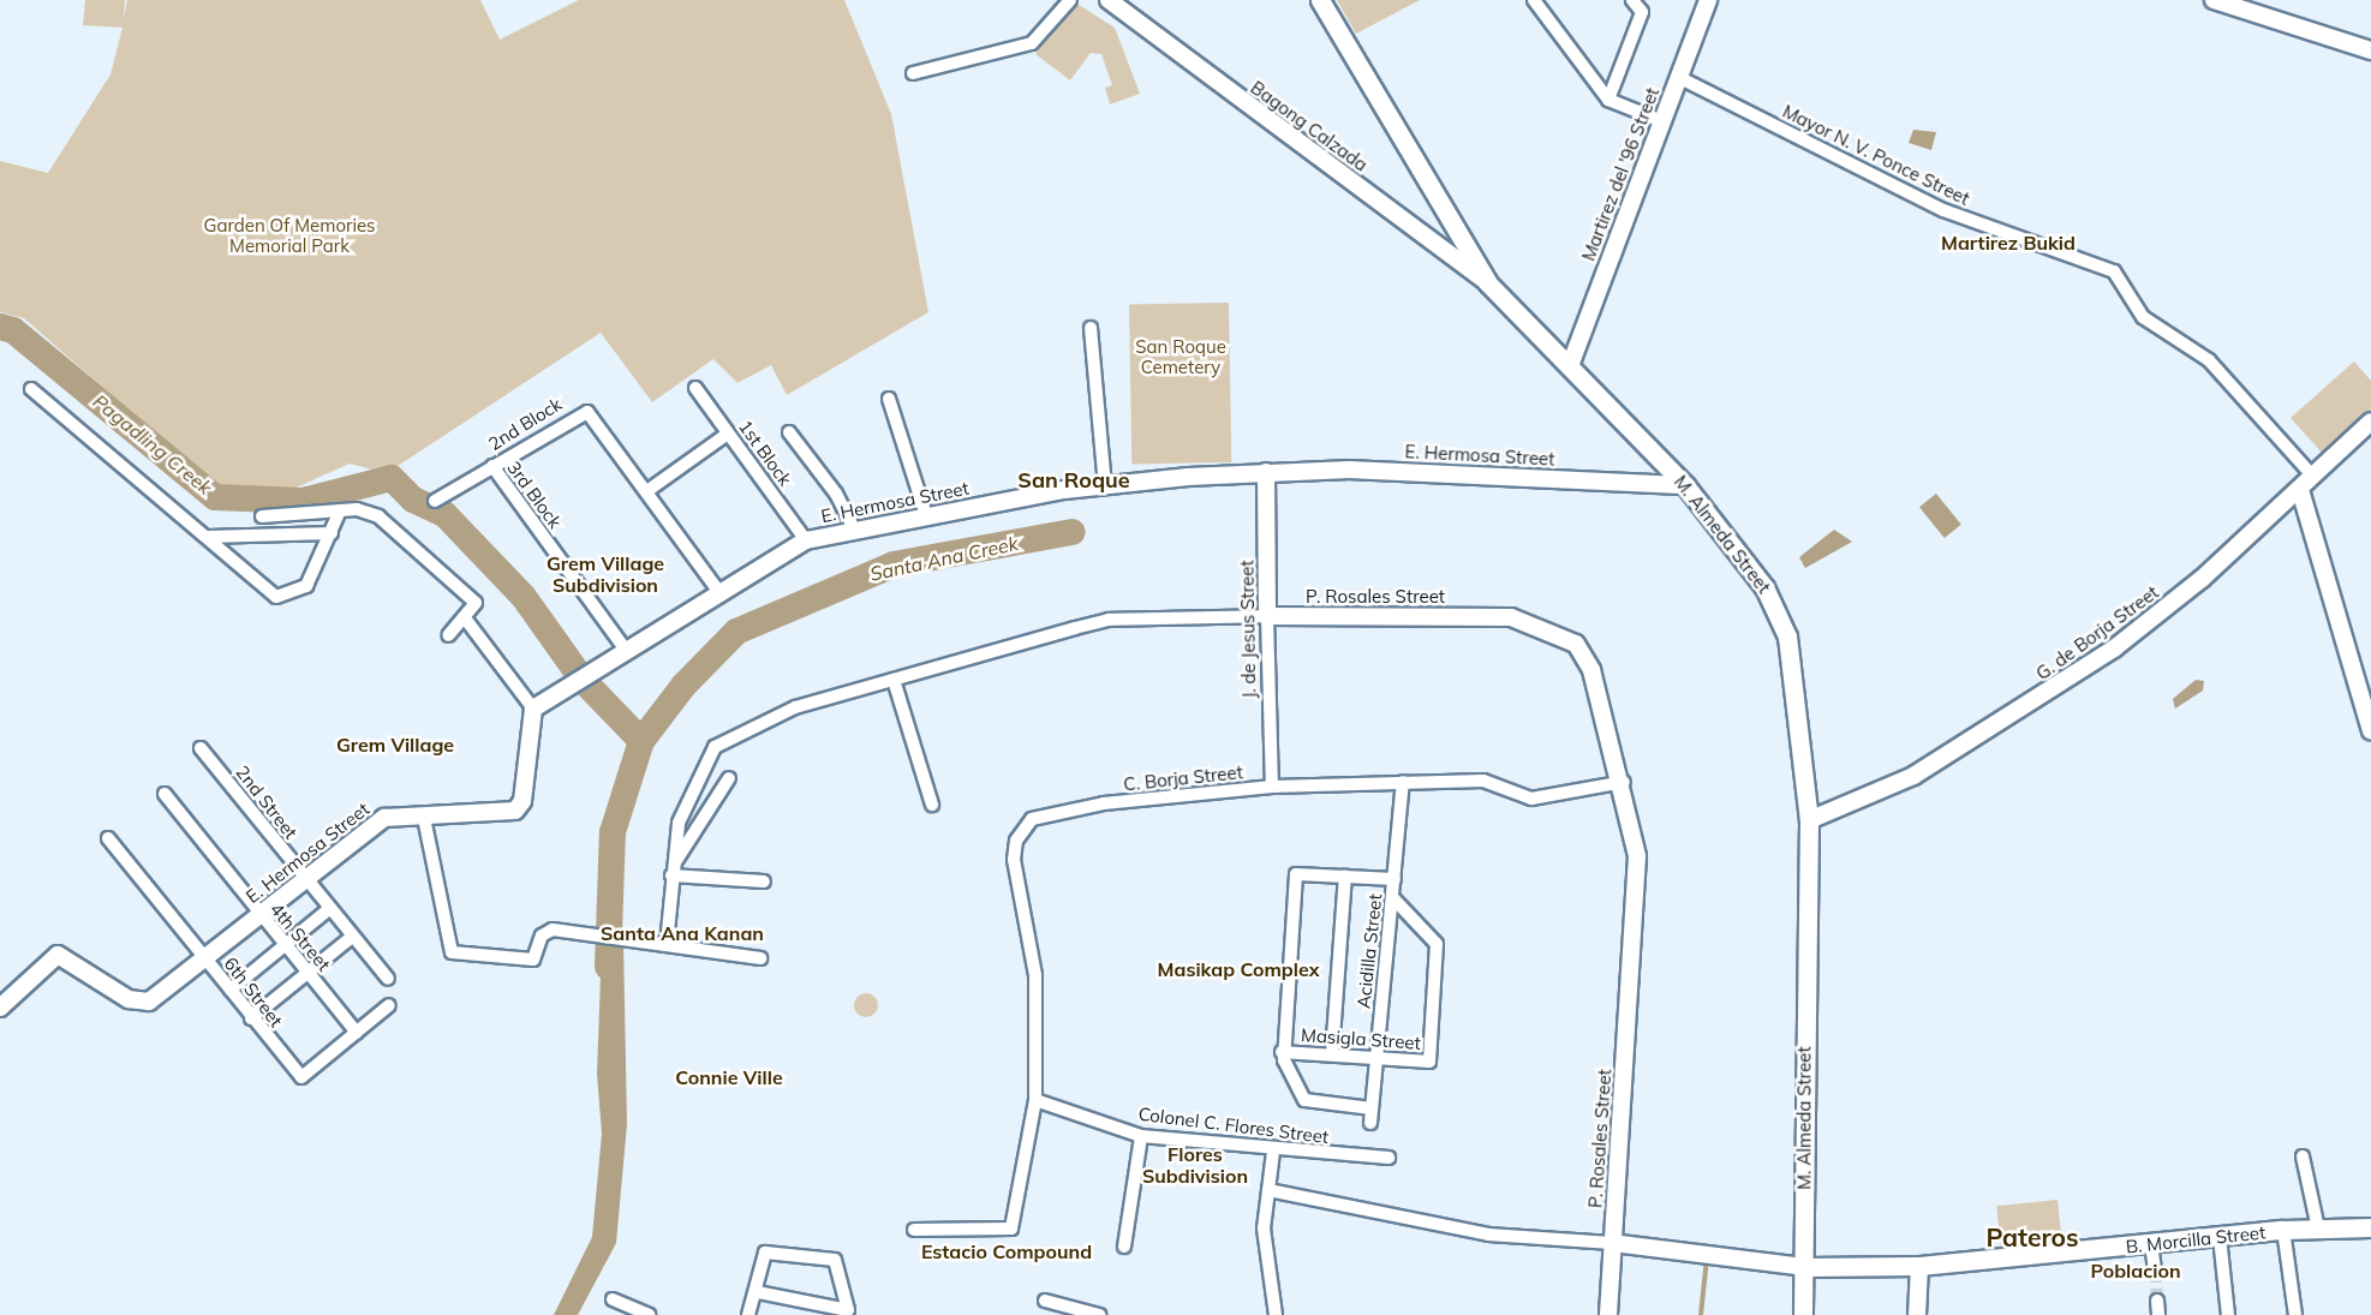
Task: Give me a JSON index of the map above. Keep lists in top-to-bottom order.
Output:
{
  "streets": {
    "main road": ["M. Almeda Street", "B. Morcilla Street"],
    "street": [
      "Bagong Calzada",
      "Mayor N. V. Ponce Street",
      "Martirez del '96 Street",
      "2nd Block",
      "1st Block",
      "E. Hermosa Street",
      "3rd Block",
      "P. Rosales Street",
      "J. de Jesus Street",
      "G. de Borja Street",
      "C. Borja Street",
      "2nd Street",
      "4th Street",
      "Acidilla Street",
      "6th Street",
      "Masigla Street",
      "Colonel C. Flores Street"
    ]
  },
  "crossings": [
    ["Bagong Calzada", "M. Almeda Street"],
    ["Mayor N. V. Ponce Street", "Martirez del '96 Street"],
    ["Mayor N. V. Ponce Street", "G. de Borja Street"],
    ["Martirez del '96 Street", "M. Almeda Street"],
    ["2nd Block", "E. Hermosa Street"],
    ["2nd Block", "3rd Block"],
    ["1st Block", "E. Hermosa Street"],
    ["E. Hermosa Street", "3rd Block"],
    ["E. Hermosa Street", "M. Almeda Street"],
    ["E. Hermosa Street", "J. de Jesus Street"],
    ["E. Hermosa Street", "2nd Street"],
    ["E. Hermosa Street", "4th Street"],
    ["E. Hermosa Street", "6th Street"],
    ["M. Almeda Street", "G. de Borja Street"],
    ["M. Almeda Street", "B. Morcilla Street"],
    ["P. Rosales Street", "J. de Jesus Street"],
    ["P. Rosales Street", "C. Borja Street"],
    ["J. de Jesus Street", "C. Borja Street"],
    ["C. Borja Street", "Acidilla Street"],
    ["C. Borja Street", "Colonel C. Flores Street"],
    ["4th Street", "6th Street"],
    ["Acidilla Street", "Masigla Street"]
  ],
  "districts": [
    "Martirez Bukid",
    "San Roque",
    "Grem Village Subdivision",
    "Grem Village",
    "Santa Ana Kanan",
    "Masikap Complex",
    "Connie Ville",
    "Flores Subdivision",
    "Pateros",
    "Estacio Compound",
    "Poblacion"
  ],
  "water": ["Pagadling Creek", "Santa Ana Creek"],
  "parks": ["Garden Of Memories Memorial Park", "San Roque Cemetery"]
}
